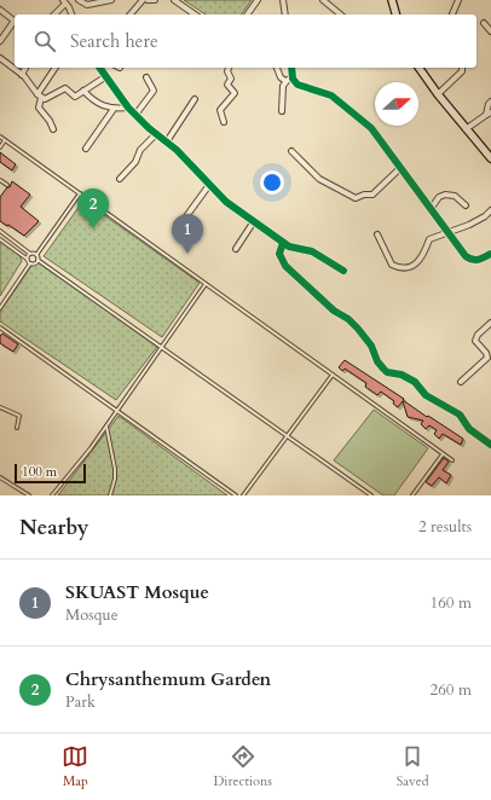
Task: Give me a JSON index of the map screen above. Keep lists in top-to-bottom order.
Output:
{
  "scale_bar": "100 m",
  "north": "right",
  "page": {
    "search": "Search here",
    "pins": ["2", "1"],
    "scale": "100 m",
    "heading": ["Nearby", "2 results"],
    "list": [
      {
        "mark": "1",
        "name": "SKUAST Mosque",
        "note": "Mosque",
        "value": "160 m"
      },
      {
        "mark": "2",
        "name": "Chrysanthemum Garden",
        "note": "Park",
        "value": "260 m"
      }
    ],
    "nav": ["Map", "Directions", "Saved"]
  }
}
